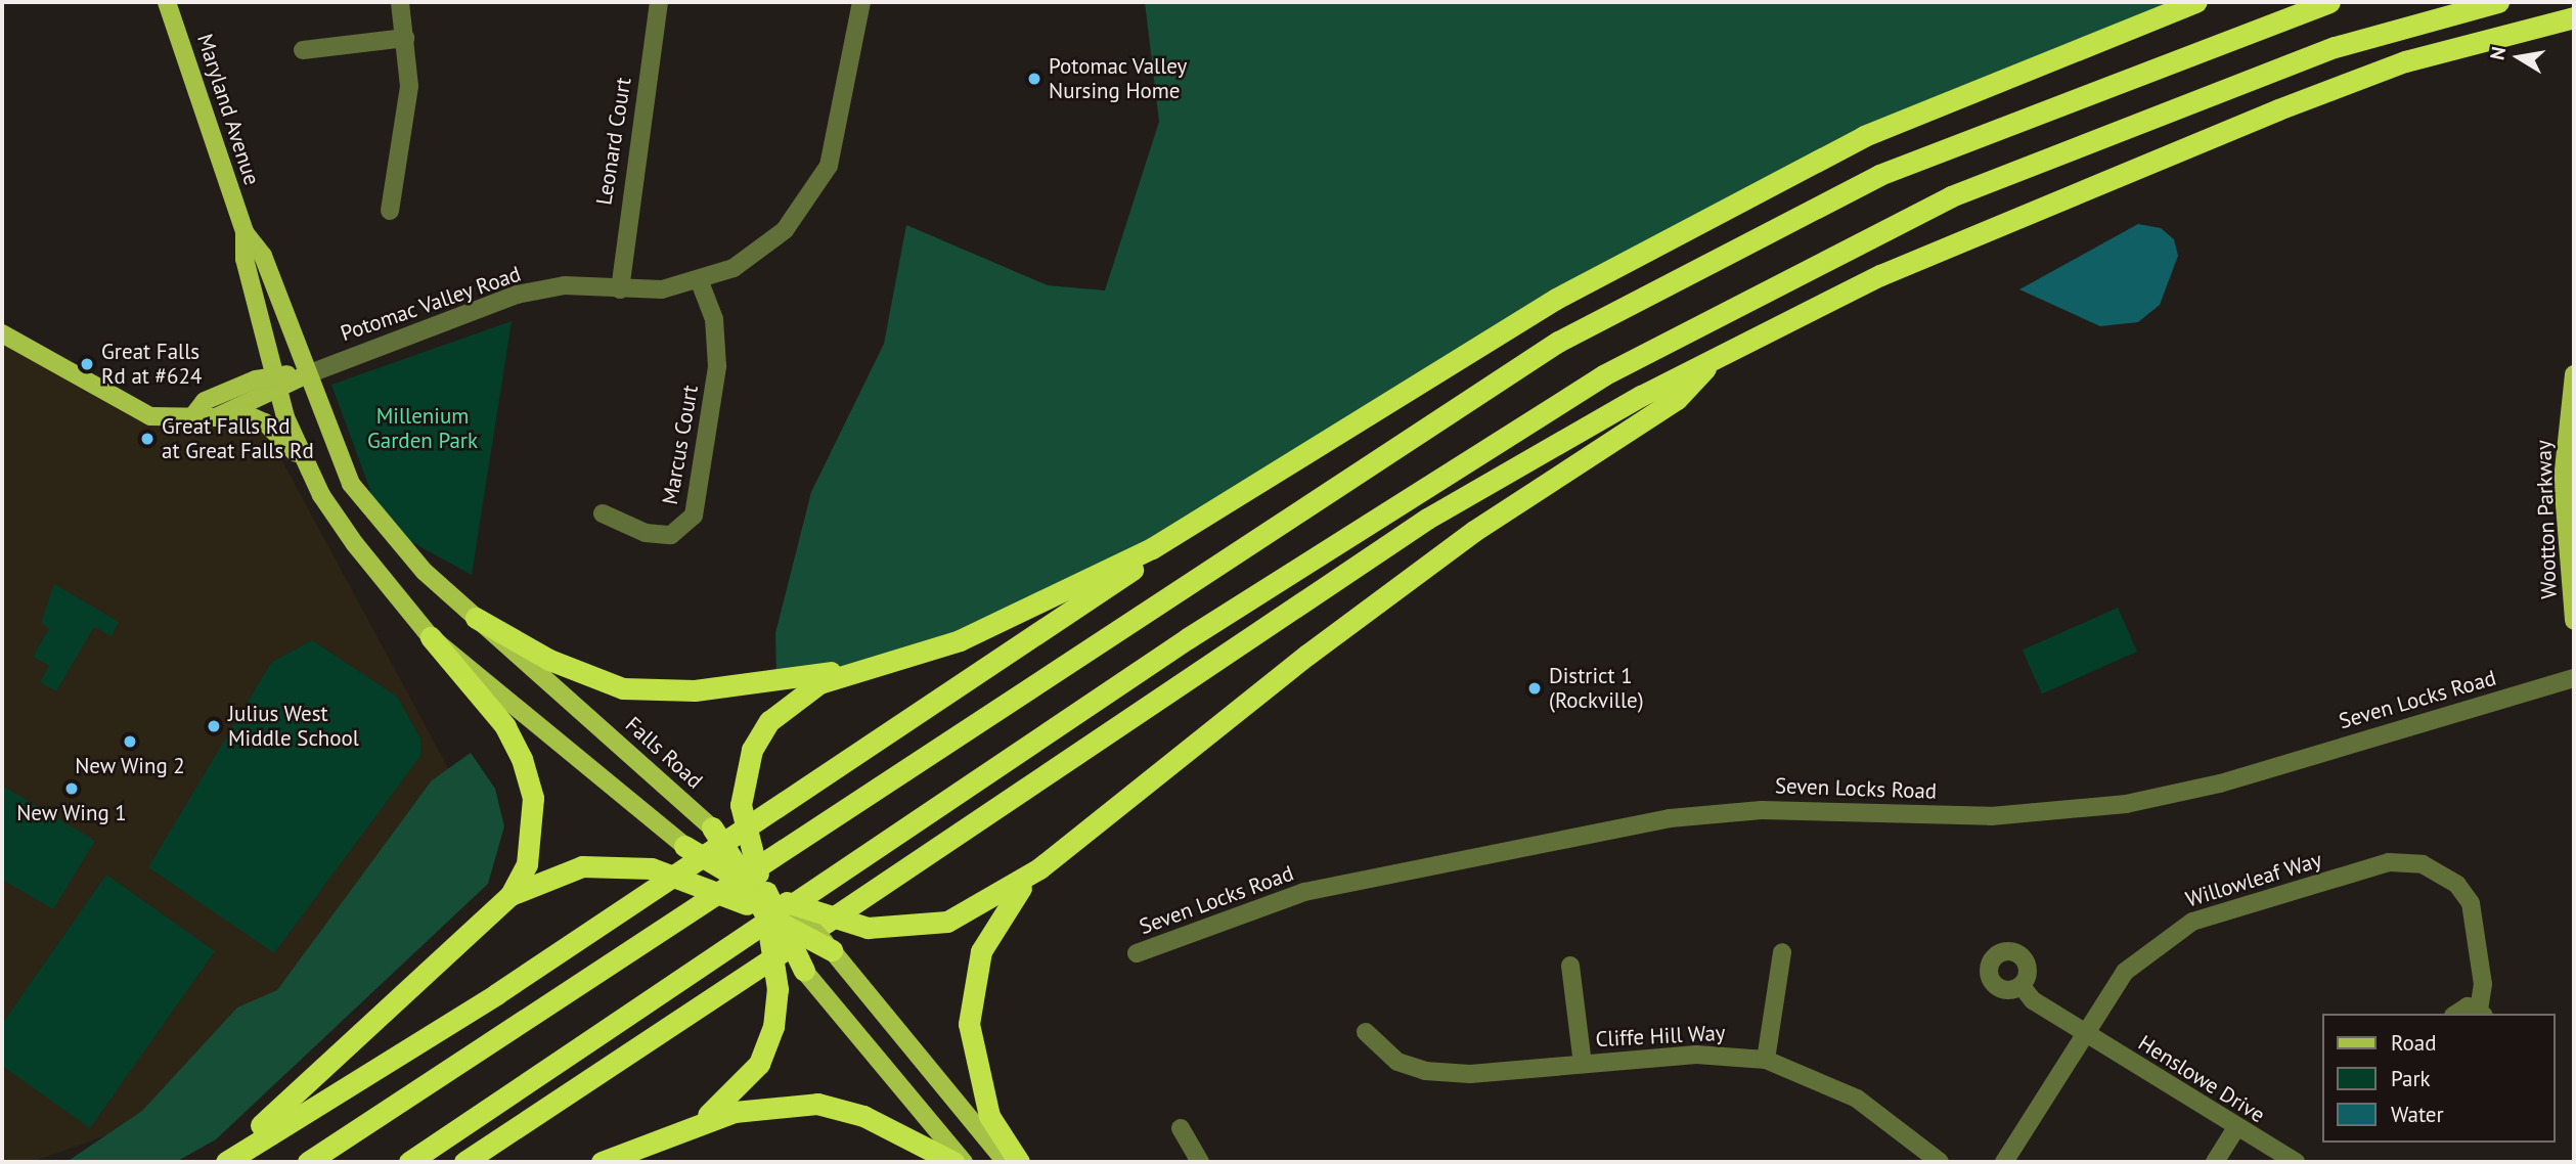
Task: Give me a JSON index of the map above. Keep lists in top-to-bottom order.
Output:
{
  "streets": {
    "main road": ["Maryland Avenue", "Wootton Parkway", "Falls Road"],
    "street": [
      "Leonard Court",
      "Potomac Valley Road",
      "Marcus Court",
      "Seven Locks Road",
      "Willowleaf Way",
      "Cliffe Hill Way",
      "Henslowe Drive"
    ]
  },
  "crossings": [
    ["Maryland Avenue", "Potomac Valley Road"],
    ["Maryland Avenue", "Falls Road"],
    ["Leonard Court", "Potomac Valley Road"],
    ["Potomac Valley Road", "Marcus Court"],
    ["Potomac Valley Road", "Falls Road"],
    ["Willowleaf Way", "Henslowe Drive"]
  ],
  "parks": ["Millenium Garden Park"],
  "places": [
    "Potomac Valley Nursing Home",
    "Great Falls Rd at #624",
    "Great Falls Rd at Great Falls Rd",
    "District 1 (Rockville)",
    "Julius West Middle School",
    "New Wing 2",
    "New Wing 1"
  ],
  "legend": ["Road", "Park", "Water"],
  "north": "left"
}
